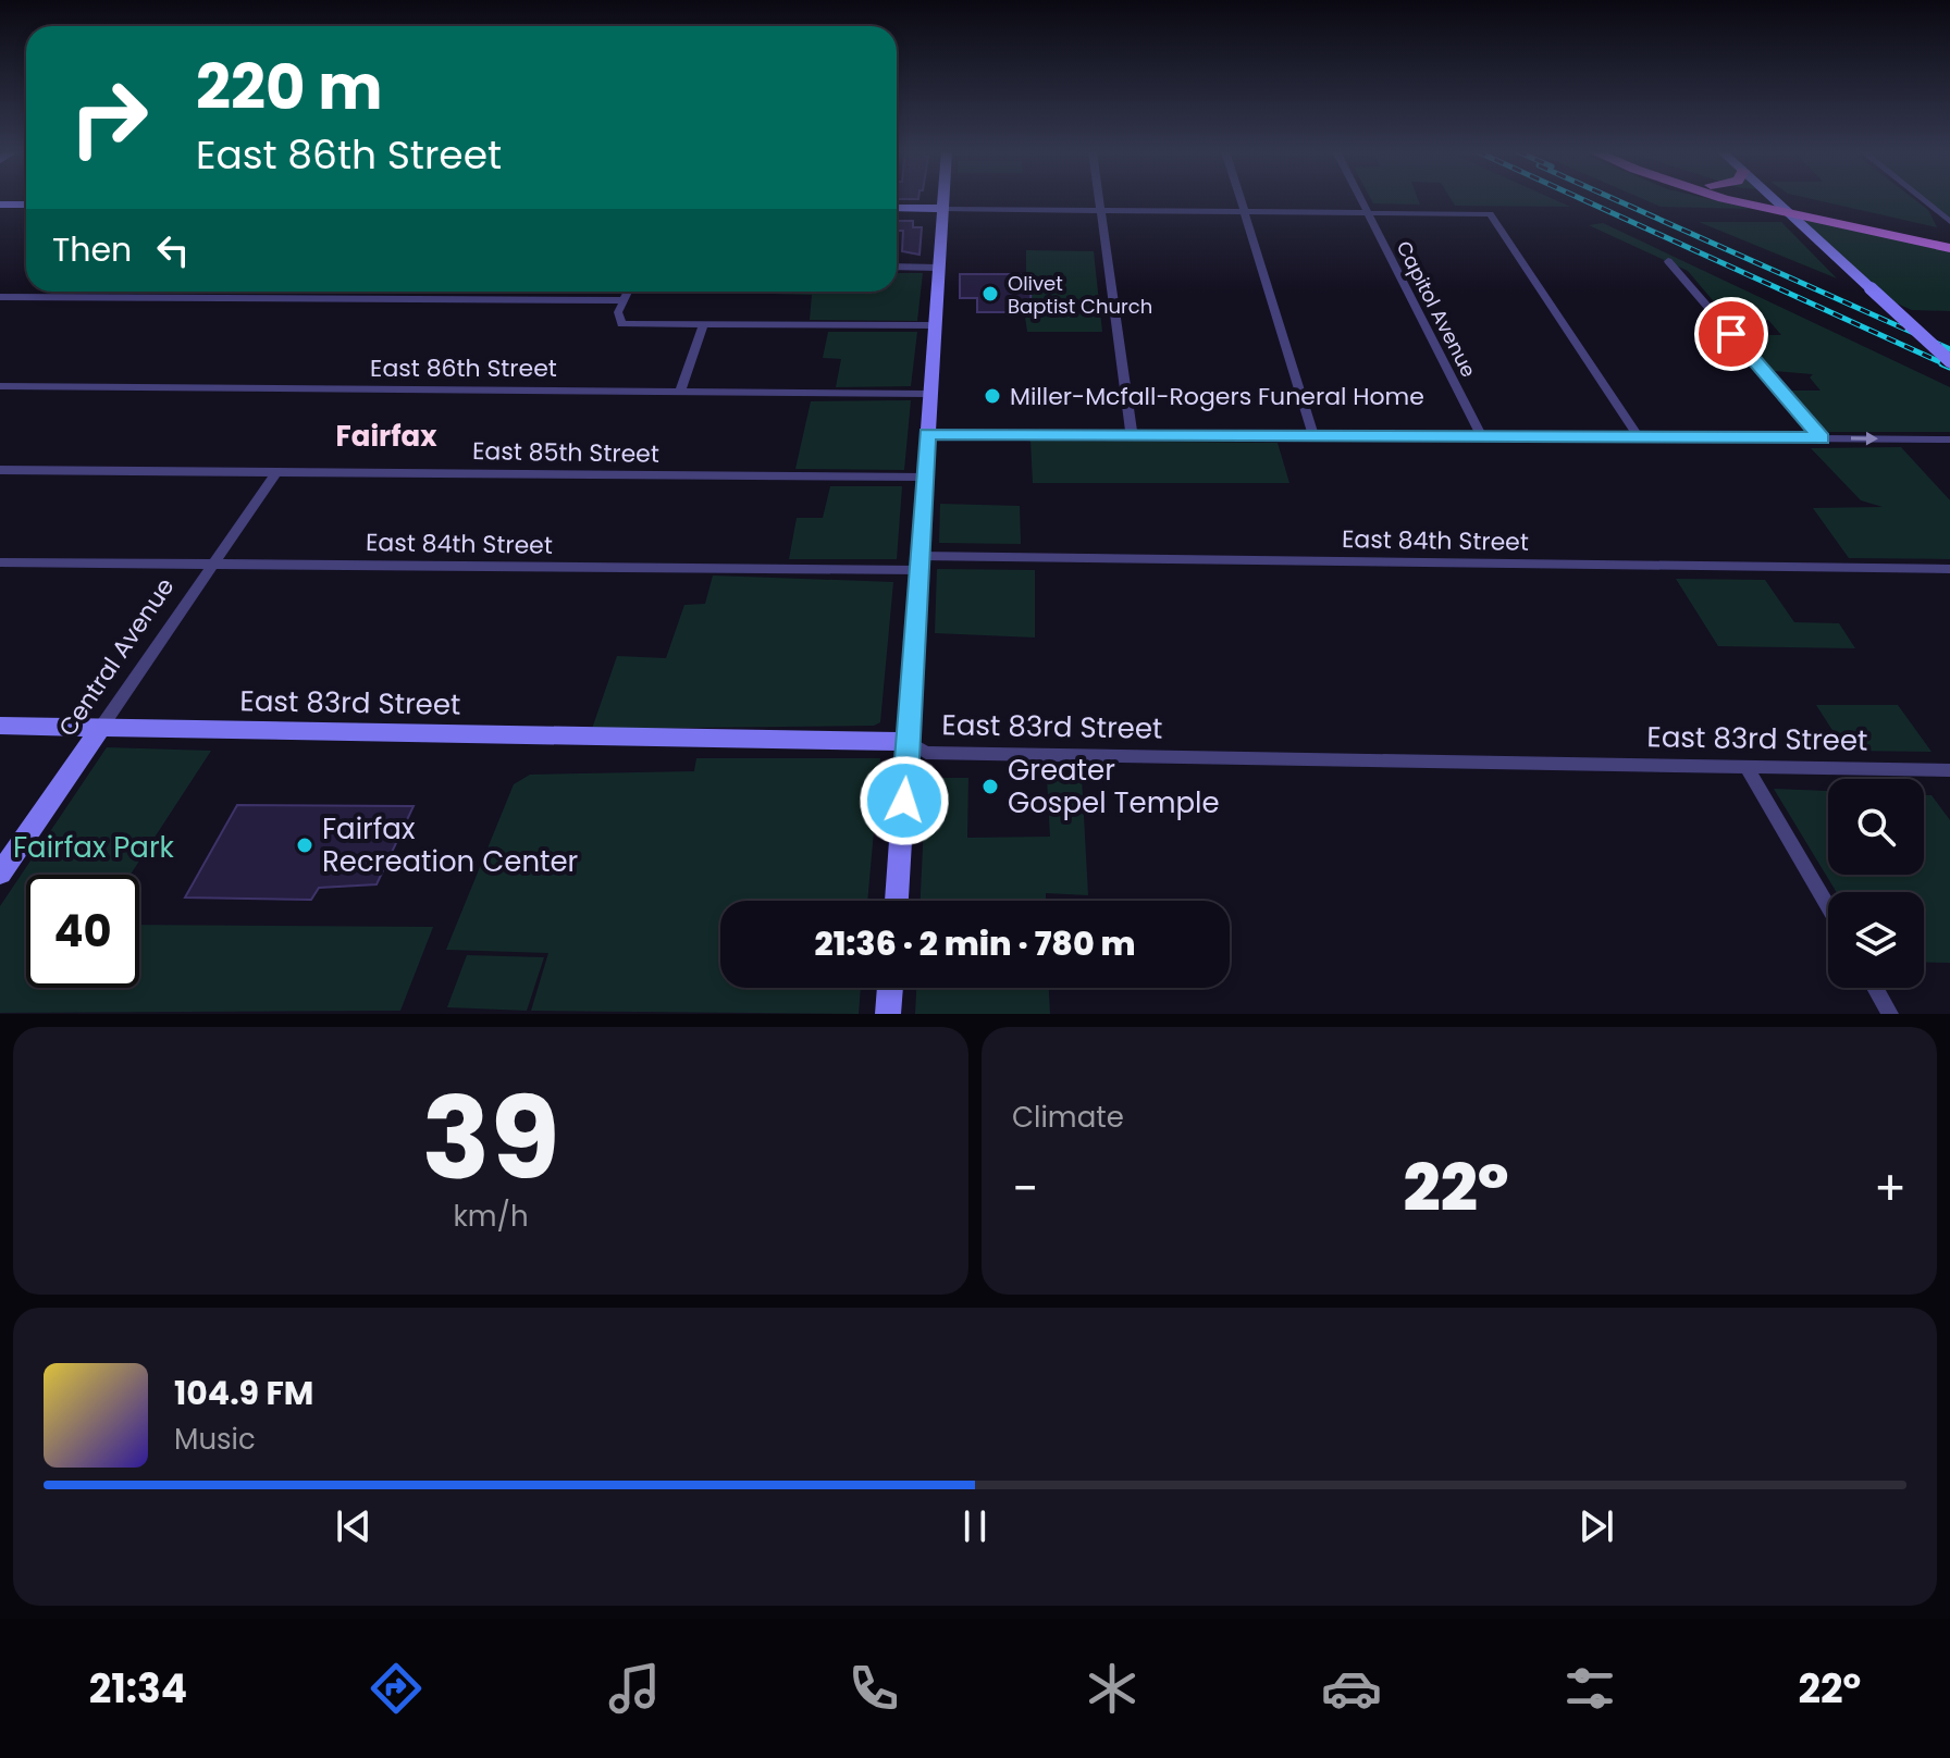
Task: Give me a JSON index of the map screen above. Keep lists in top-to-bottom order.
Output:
{
  "streets": {
    "street": [
      "Capitol Avenue",
      "East 86th Street",
      "East 85th Street",
      "East 84th Street",
      "Central Avenue",
      "East 83rd Street"
    ]
  },
  "crossings": [
    ["East 85th Street", "Central Avenue"],
    ["East 84th Street", "Central Avenue"],
    ["Central Avenue", "East 83rd Street"]
  ],
  "districts": ["Fairfax"],
  "parks": ["Fairfax Park"],
  "places": [
    "Olivet Baptist Church",
    "Miller-Mcfall-Rogers Funeral Home",
    "Greater Gospel Temple",
    "Fairfax Recreation Center"
  ],
  "page": {
    "turn": ["220 m", "East 86th Street"],
    "then": "Then",
    "limit": "40",
    "trip": "21:36 · 2 min · 780 m",
    "tile": [
      ["39", "km/h"],
      "Climate"
    ],
    "heat": ["−", "22°", "+"],
    "song": ["104.9 FM", "Music"],
    "tabs": ["21:34", "22°"]
  }
}
